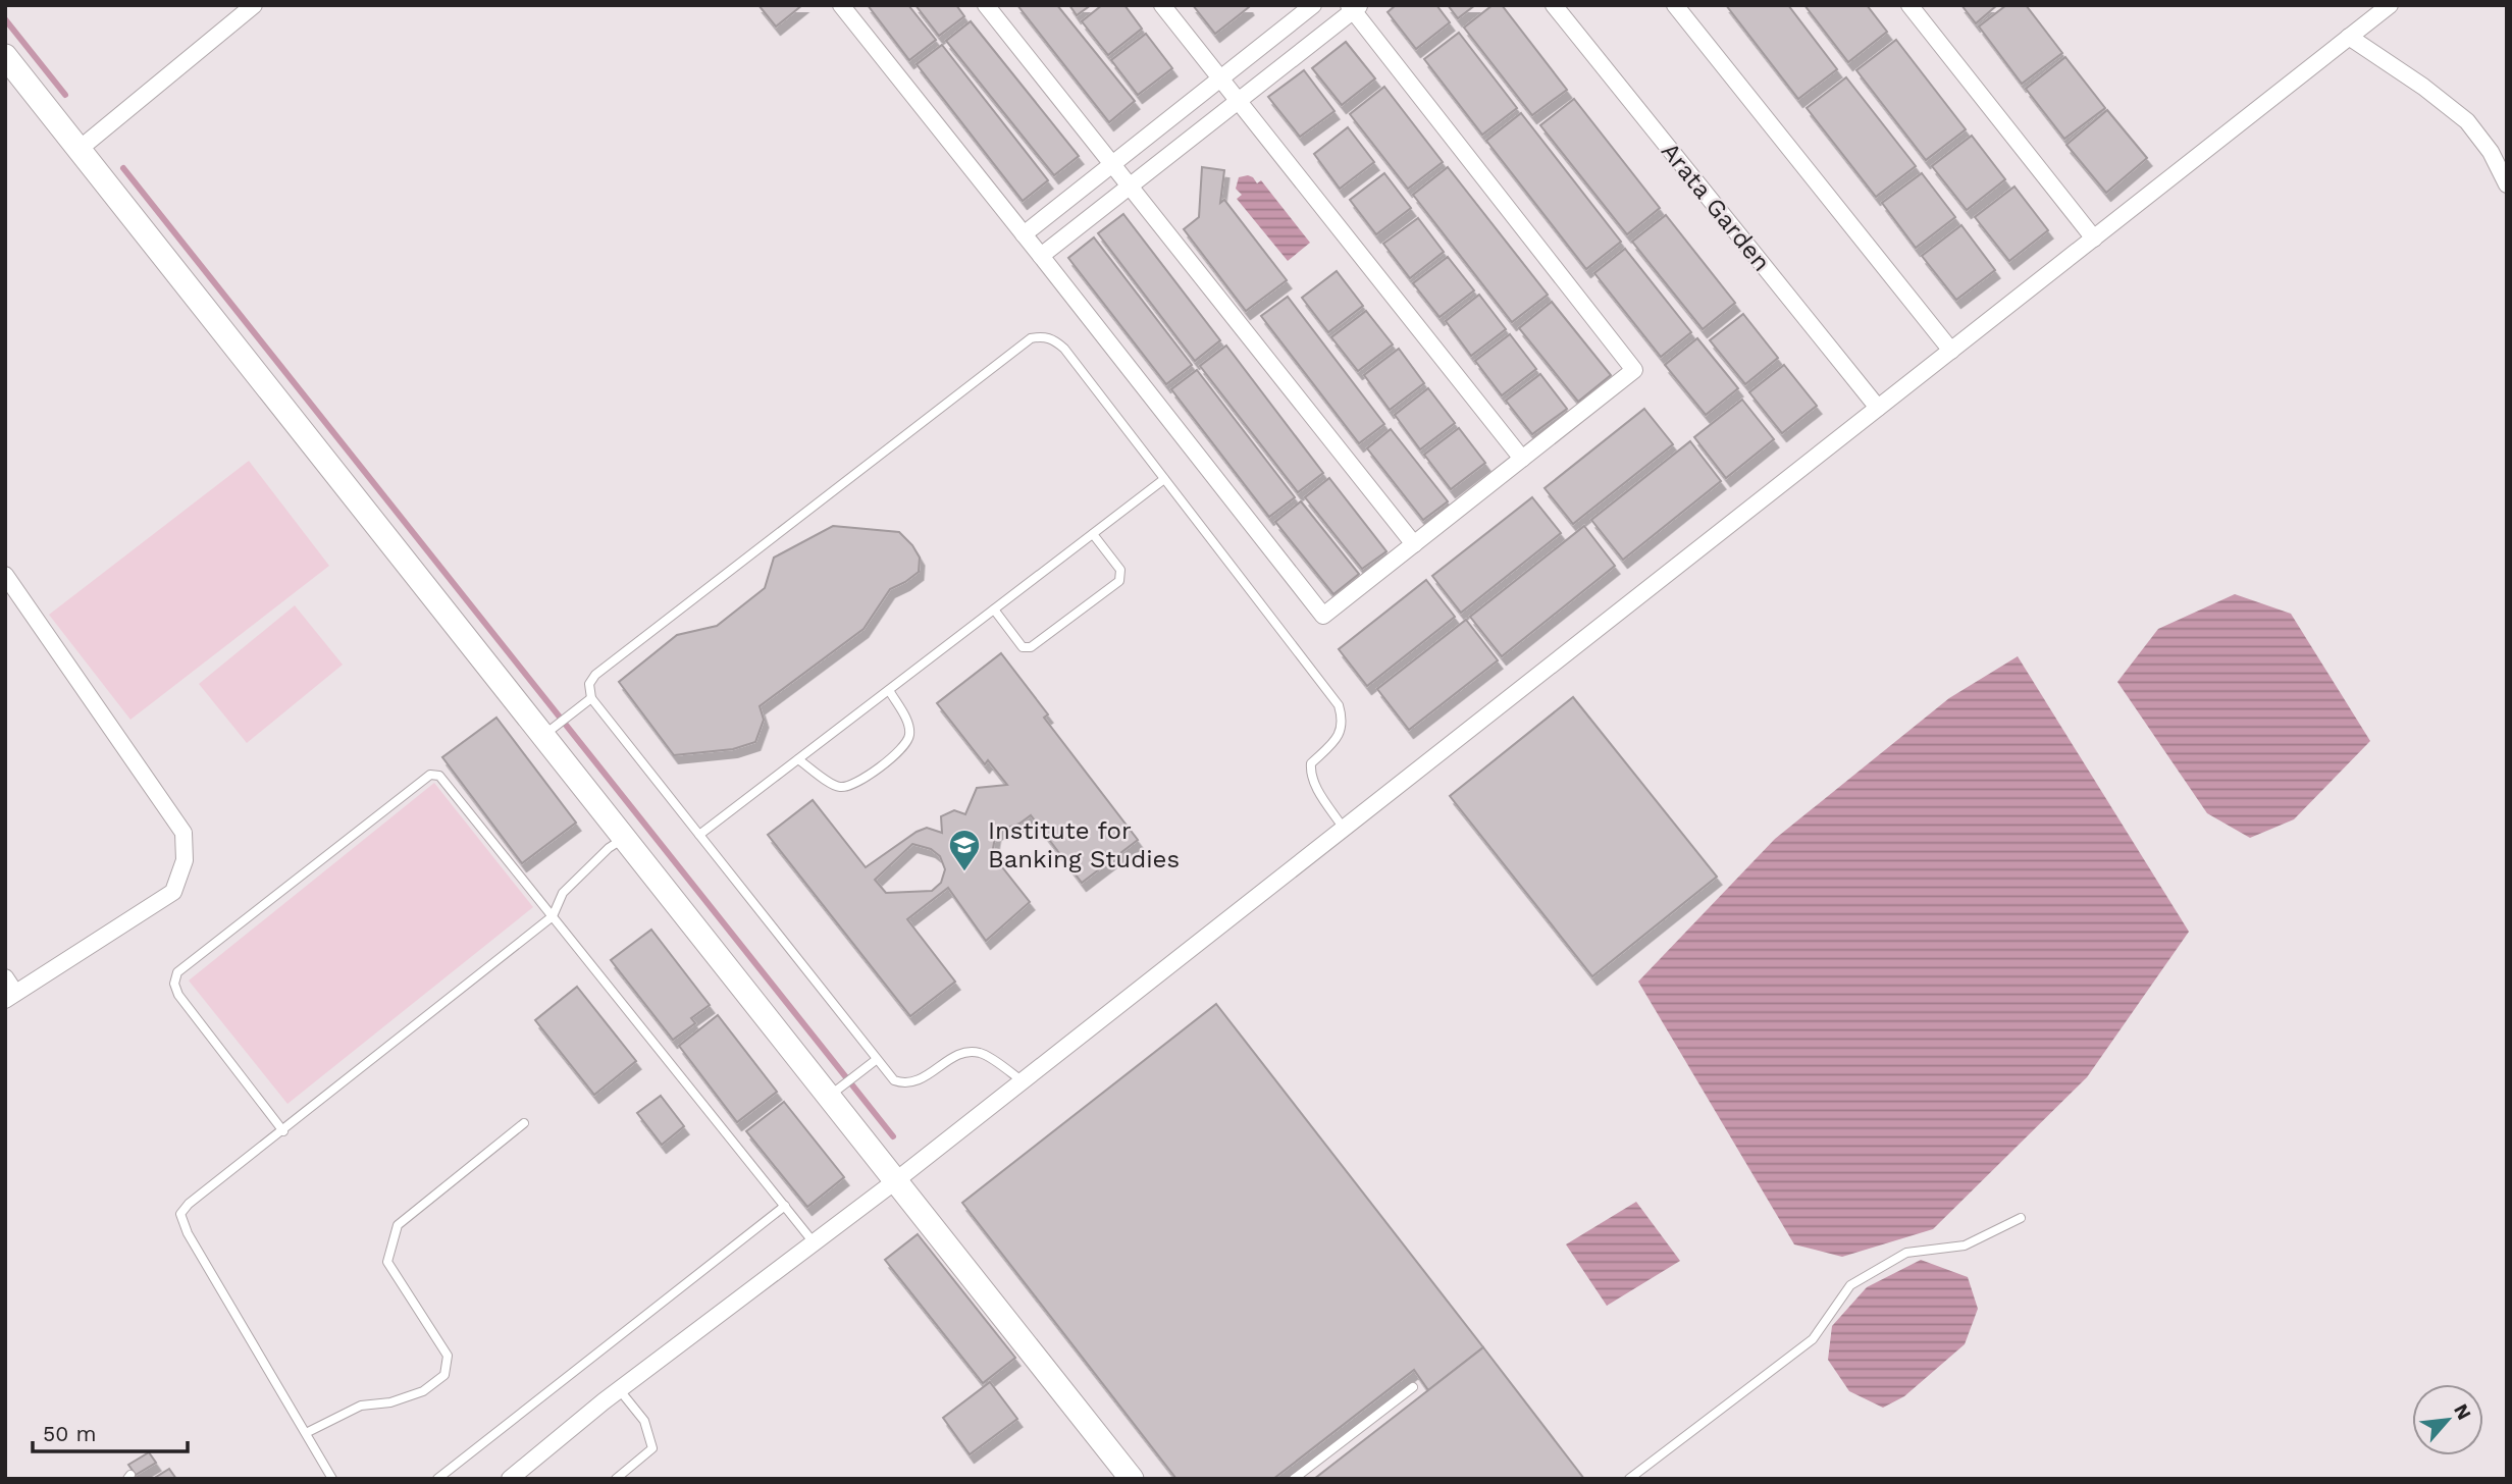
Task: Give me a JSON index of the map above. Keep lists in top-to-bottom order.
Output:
{
  "streets": {
    "street": ["Arata Garden"]
  },
  "places": {
    "school or university": ["Institute for Banking Studies"]
  },
  "scale_bar": "50 m",
  "north": "top right"
}
